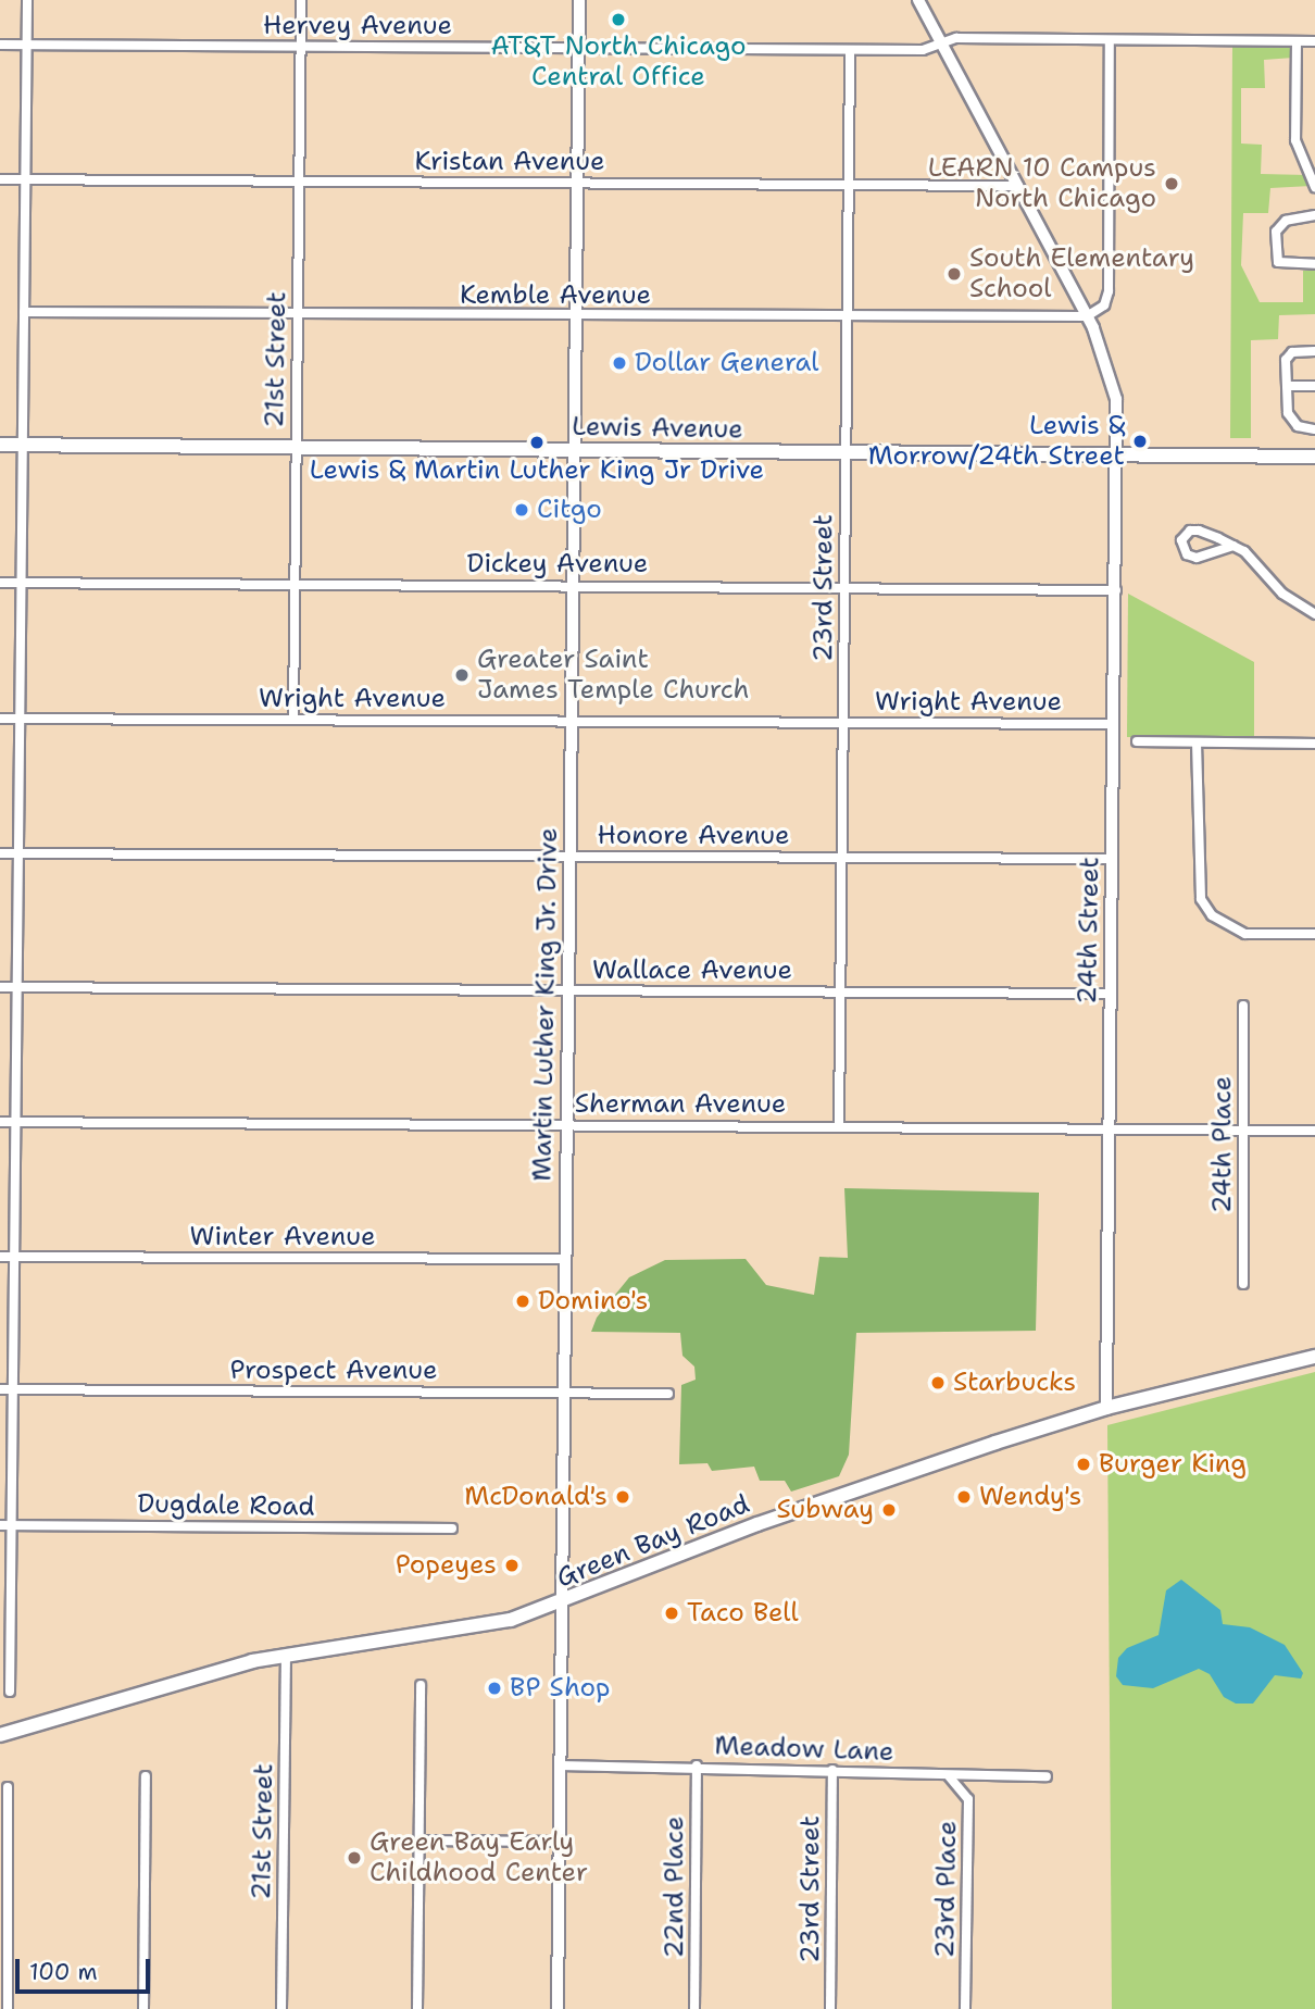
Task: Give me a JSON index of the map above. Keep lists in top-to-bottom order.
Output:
{
  "streets": {
    "main road": ["Lewis Avenue", "Green Bay Road"],
    "street": [
      "Hervey Avenue",
      "Kristan Avenue",
      "Kemble Avenue",
      "21st Street",
      "Dickey Avenue",
      "23rd Street",
      "Wright Avenue",
      "Honore Avenue",
      "24th Street",
      "Wallace Avenue",
      "Martin Luther King Jr. Drive",
      "Sherman Avenue",
      "24th Place",
      "Winter Avenue",
      "Prospect Avenue",
      "Dugdale Road",
      "Meadow Lane",
      "22nd Place",
      "23rd Place"
    ]
  },
  "crossings": [
    ["Hervey Avenue", "21st Street"],
    ["Hervey Avenue", "23rd Street"],
    ["Hervey Avenue", "24th Street"],
    ["Hervey Avenue", "Martin Luther King Jr. Drive"],
    ["Kristan Avenue", "21st Street"],
    ["Kristan Avenue", "23rd Street"],
    ["Kristan Avenue", "24th Street"],
    ["Kristan Avenue", "Martin Luther King Jr. Drive"],
    ["Kemble Avenue", "21st Street"],
    ["Kemble Avenue", "23rd Street"],
    ["Kemble Avenue", "24th Street"],
    ["Kemble Avenue", "Martin Luther King Jr. Drive"],
    ["21st Street", "Lewis Avenue"],
    ["21st Street", "Dickey Avenue"],
    ["21st Street", "Wright Avenue"],
    ["21st Street", "Green Bay Road"],
    ["Lewis Avenue", "23rd Street"],
    ["Lewis Avenue", "24th Street"],
    ["Lewis Avenue", "Martin Luther King Jr. Drive"],
    ["Dickey Avenue", "23rd Street"],
    ["Dickey Avenue", "24th Street"],
    ["Dickey Avenue", "Martin Luther King Jr. Drive"],
    ["23rd Street", "Wright Avenue"],
    ["23rd Street", "Honore Avenue"],
    ["23rd Street", "Wallace Avenue"],
    ["23rd Street", "Sherman Avenue"],
    ["23rd Street", "Meadow Lane"],
    ["Wright Avenue", "24th Street"],
    ["Wright Avenue", "Martin Luther King Jr. Drive"],
    ["Honore Avenue", "24th Street"],
    ["Honore Avenue", "Martin Luther King Jr. Drive"],
    ["24th Street", "Wallace Avenue"],
    ["24th Street", "Sherman Avenue"],
    ["24th Street", "Green Bay Road"],
    ["Wallace Avenue", "Martin Luther King Jr. Drive"],
    ["Martin Luther King Jr. Drive", "Sherman Avenue"],
    ["Martin Luther King Jr. Drive", "Winter Avenue"],
    ["Martin Luther King Jr. Drive", "Prospect Avenue"],
    ["Martin Luther King Jr. Drive", "Green Bay Road"],
    ["Martin Luther King Jr. Drive", "Meadow Lane"],
    ["Sherman Avenue", "24th Place"],
    ["Meadow Lane", "22nd Place"],
    ["Meadow Lane", "23rd Place"]
  ],
  "places": [
    "AT&T North Chicago Central Office",
    "LEARN 10 Campus North Chicago",
    "South Elementary School",
    "Dollar General",
    "Lewis & Morrow/24th Street",
    "Lewis & Martin Luther King Jr Drive",
    "Citgo",
    "Greater Saint James Temple Church",
    "Domino's",
    "Starbucks",
    "Burger King",
    "McDonald's",
    "Wendy's",
    "Subway",
    "Popeyes",
    "Taco Bell",
    "BP Shop",
    "Green Bay Early Childhood Center"
  ],
  "scale_bar": "100 m"
}
